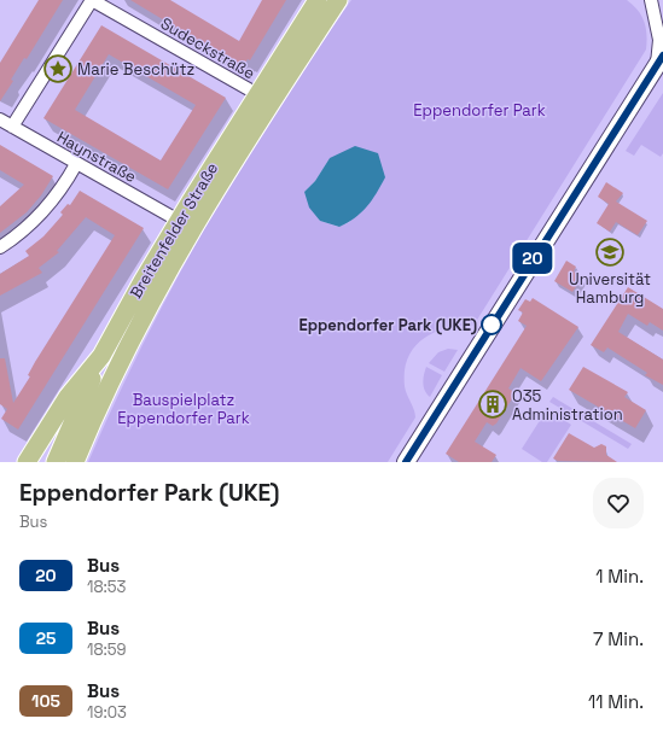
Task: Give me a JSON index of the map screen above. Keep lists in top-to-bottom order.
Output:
{
  "streets": {
    "main road": ["Breitenfelder Straße"],
    "street": ["Sudeckstraße", "Haynstraße"]
  },
  "crossings": [
    ["Sudeckstraße", "Breitenfelder Straße"],
    ["Haynstraße", "Breitenfelder Straße"]
  ],
  "parks": ["Eppendorfer Park", "Bauspielplatz Eppendorfer Park"],
  "places": {
    "place": ["Marie Beschütz"],
    "school or university": ["Universität Hamburg"],
    "other": ["Eppendorfer Park (UKE)"],
    "building": ["O35 Administration"]
  },
  "lines": ["bus line 20"],
  "page": {
    "on_map": "20",
    "heading": ["Eppendorfer Park (UKE)", "Bus"],
    "list": [
      {
        "mark": "20",
        "name": "Bus",
        "note": "18:53",
        "value": "1 Min."
      },
      {
        "mark": "25",
        "name": "Bus",
        "note": "18:59",
        "value": "7 Min."
      },
      {
        "mark": "105",
        "name": "Bus",
        "note": "19:03",
        "value": "11 Min."
      }
    ]
  }
}
